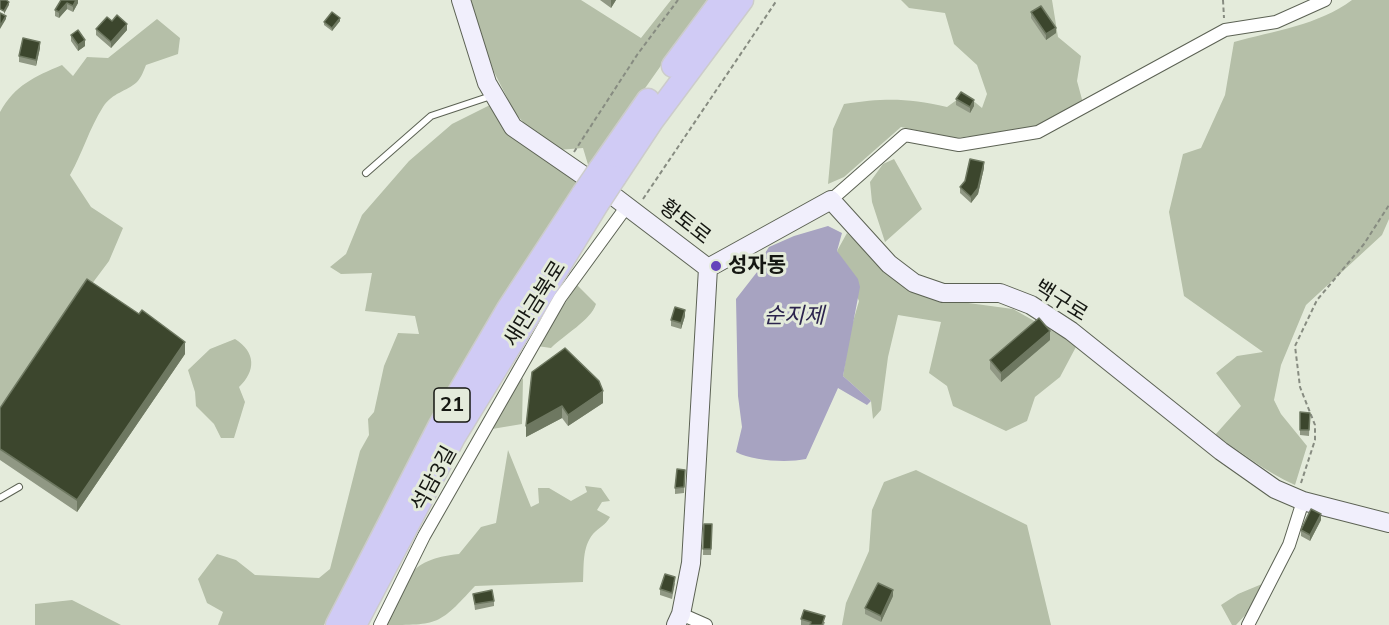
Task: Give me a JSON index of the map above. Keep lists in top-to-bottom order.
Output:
{
  "streets": {
    "highway": ["새만금북로", "21"],
    "street": ["황토로", "백구로", "석담3길"]
  },
  "crossings": [
    ["황토로", "석담3길"]
  ],
  "water": ["순지제"],
  "places": ["성자동"]
}
